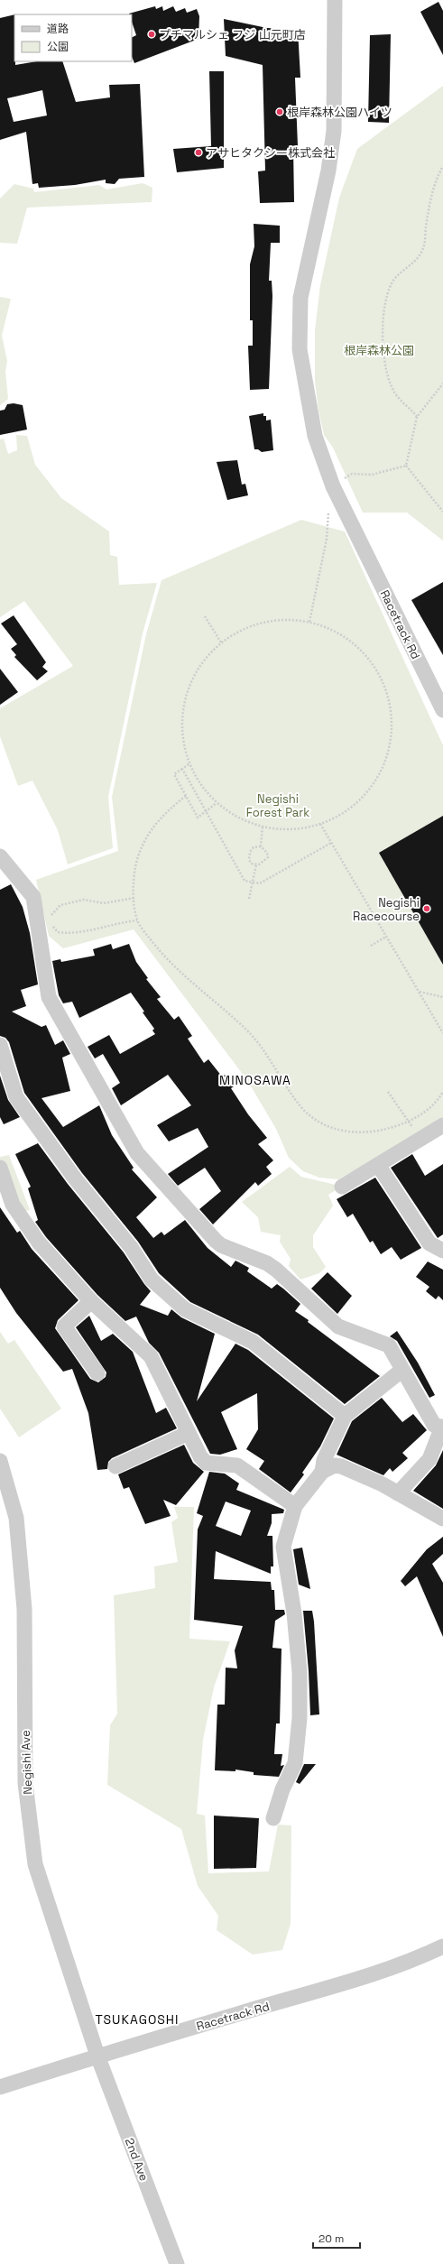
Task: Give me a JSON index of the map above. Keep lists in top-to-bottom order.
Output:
{
  "streets": {
    "street": ["Racetrack Rd", "Negishi Ave", "2nd Ave"]
  },
  "crossings": [
    ["Racetrack Rd", "Negishi Ave"],
    ["Racetrack Rd", "2nd Ave"],
    ["Negishi Ave", "2nd Ave"]
  ],
  "districts": ["MINOSAWA", "TSUKAGOSHI"],
  "parks": ["根岸森林公園", "Negishi Forest Park"],
  "places": [
    "プチマルシェ フジ 山元町店",
    "根岸森林公園ハイツ",
    "アサヒタクシー株式会社",
    "Negishi Racecourse"
  ],
  "legend": ["道路", "公園"],
  "scale_bar": "20 m"
}
